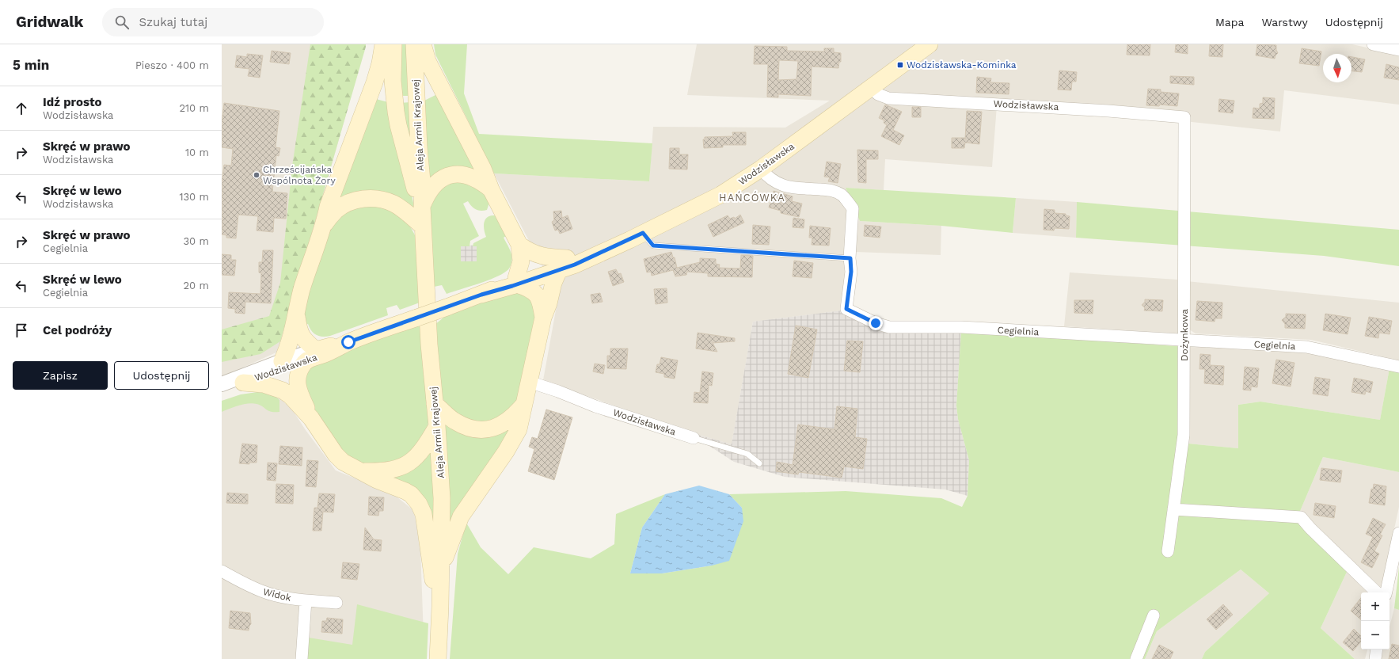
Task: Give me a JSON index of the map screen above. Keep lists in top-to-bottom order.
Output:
{
  "streets": {
    "main road": ["Wodzisławska", "Aleja Armii Krajowej"],
    "street": ["Cegielnia", "Dożynkowa", "Widok"]
  },
  "crossings": [
    ["Wodzisławska", "Cegielnia"],
    ["Wodzisławska", "Dożynkowa"],
    ["Cegielnia", "Dożynkowa"]
  ],
  "districts": ["HAŃCÓWKA"],
  "places": {
    "transit": ["Wodzisławska-Kominka"],
    "other": ["Chrześcijańska Wspólnota Żory"]
  },
  "north": "bottom",
  "page": {
    "header": "Gridwalk",
    "search": "Szukaj tutaj",
    "nav": ["Mapa", "Warstwy", "Udostępnij"],
    "heading": ["5 min", "Pieszo · 400 m"],
    "list": [
      ["Idź prosto", "Wodzisławska", "210 m"],
      ["Skręć w prawo", "Wodzisławska", "10 m"],
      ["Skręć w lewo", "Wodzisławska", "130 m"],
      ["Skręć w prawo", "Cegielnia", "30 m"],
      ["Skręć w lewo", "Cegielnia", "20 m"],
      "Cel podróży"
    ],
    "buttons": ["Zapisz", "Udostępnij"],
    "map_buttons": ["+", "−"]
  }
}
